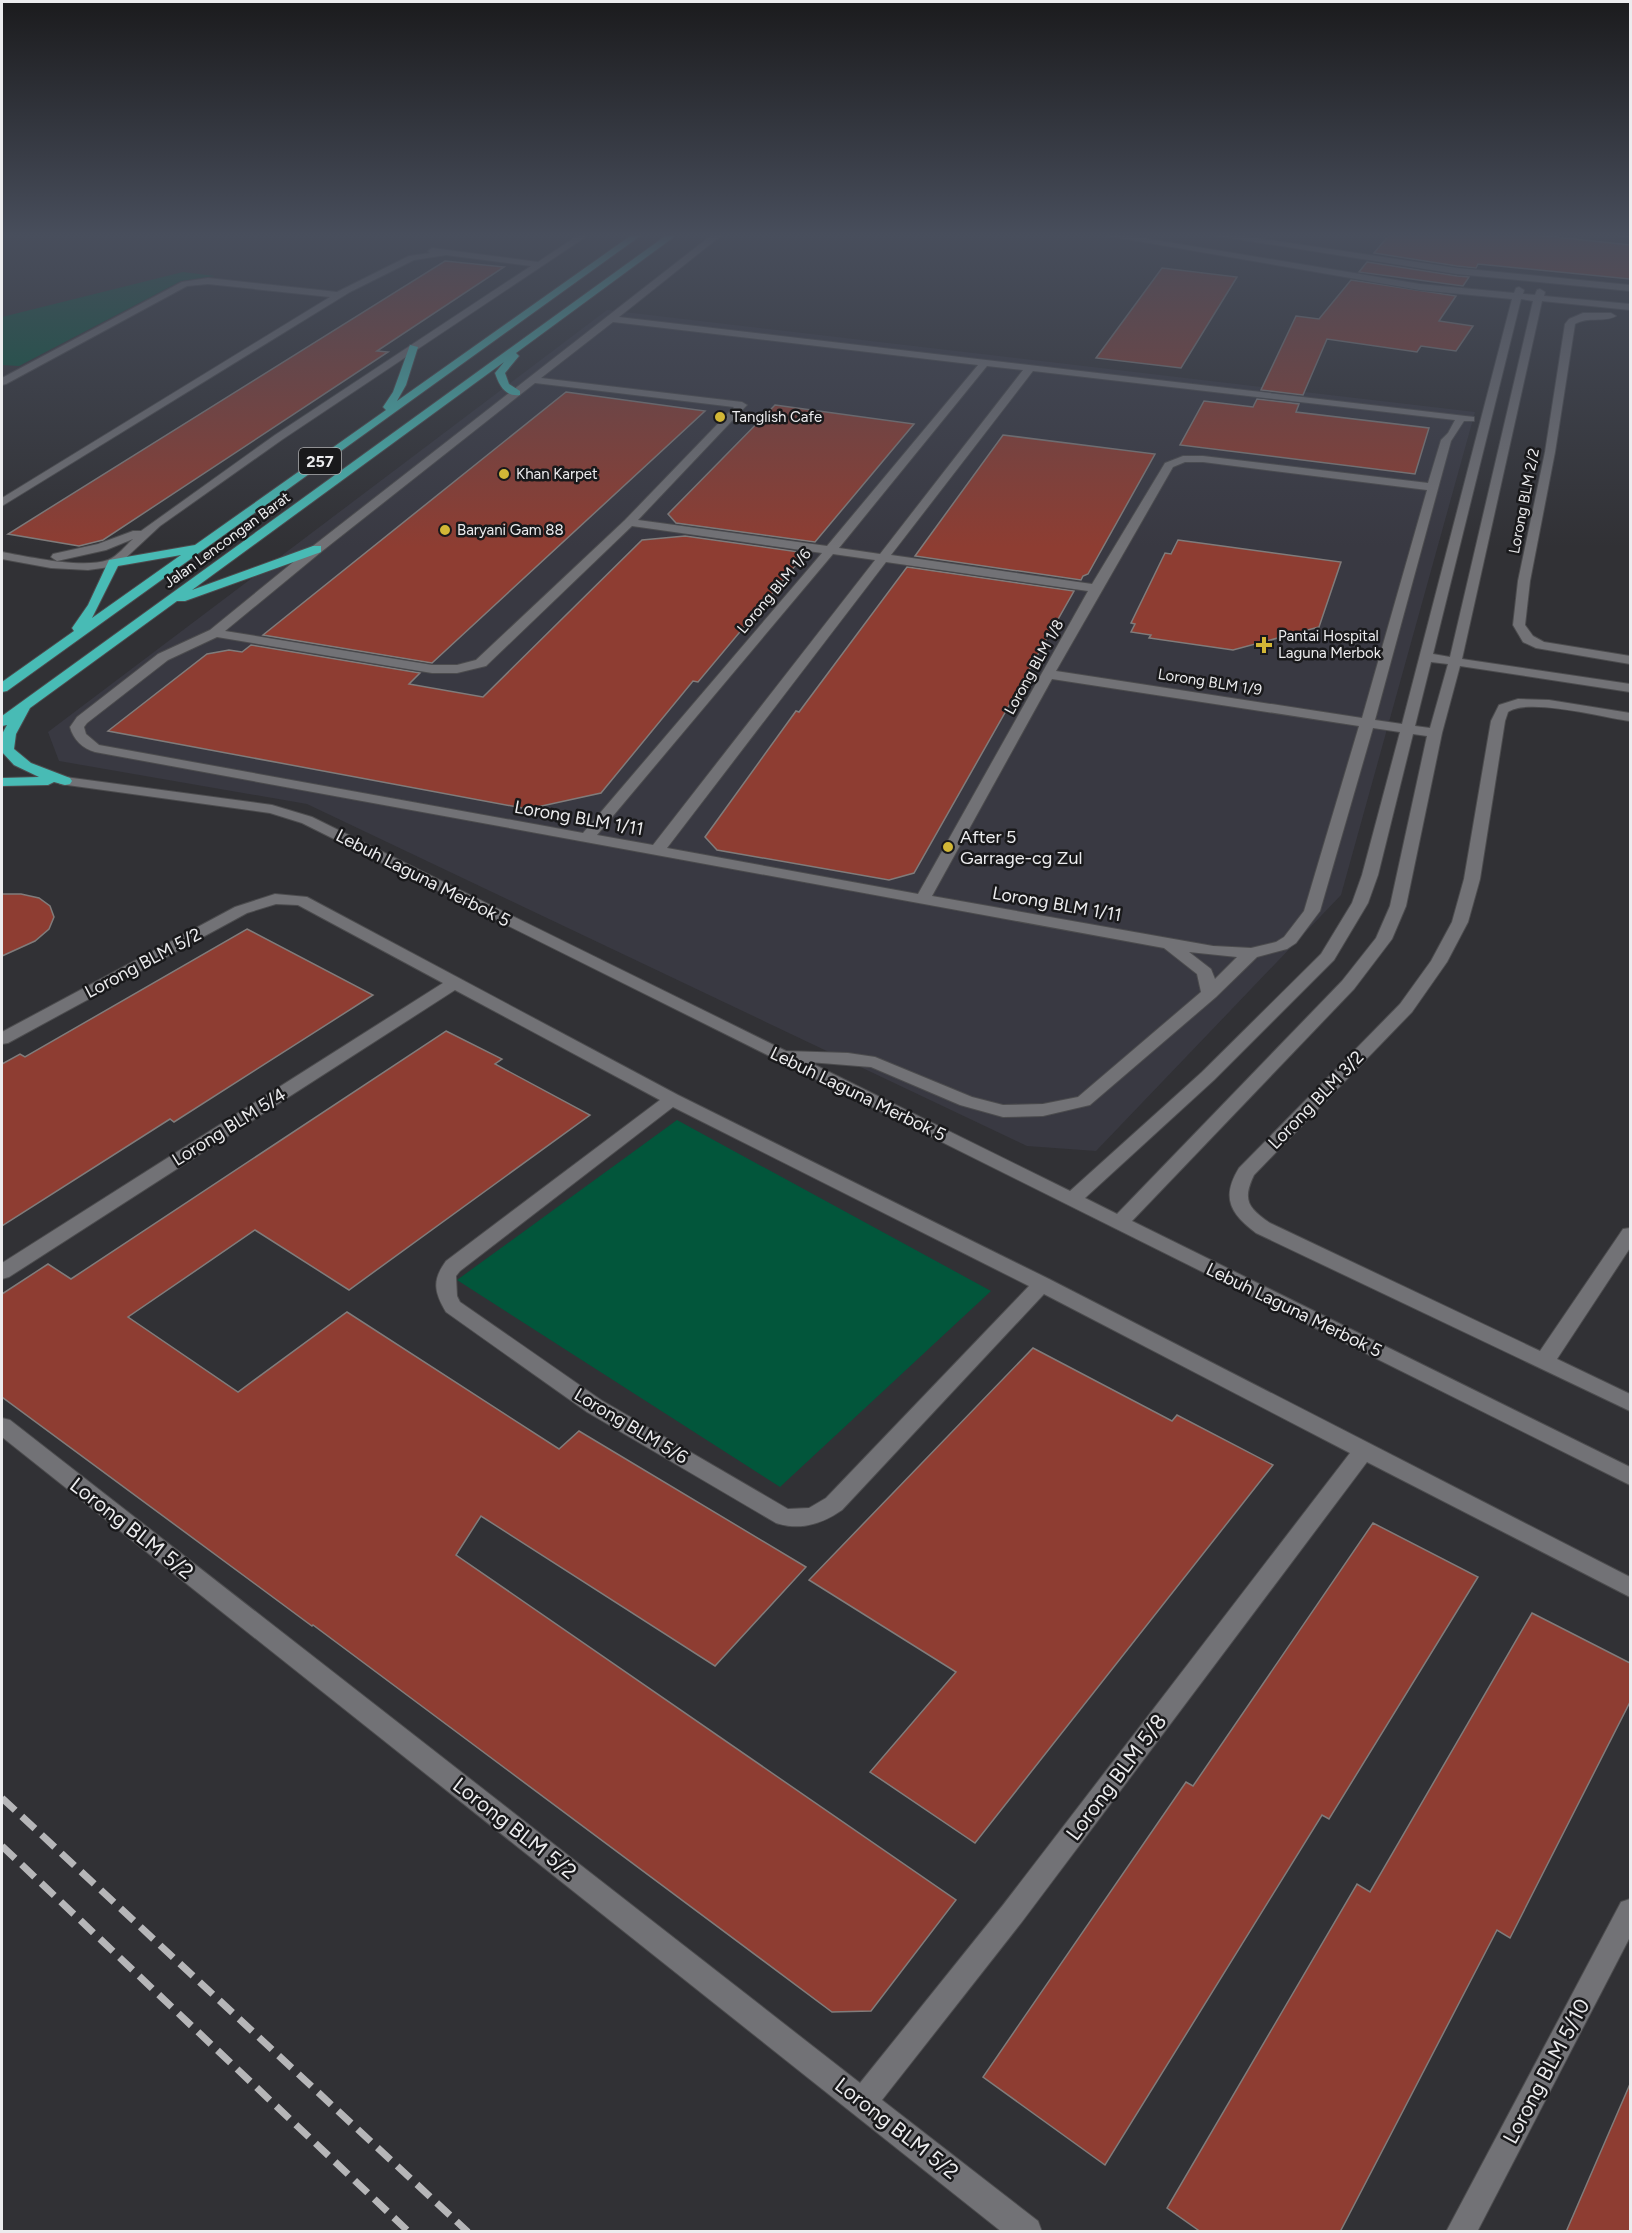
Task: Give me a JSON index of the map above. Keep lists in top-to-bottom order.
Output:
{
  "streets": {
    "highway": ["257", "Jalan Lencongan Barat"],
    "street": [
      "Lorong BLM 2/2",
      "Lorong BLM 1/6",
      "Lorong BLM 1/8",
      "Lorong BLM 1/9",
      "Lorong BLM 1/11",
      "Lebuh Laguna Merbok 5",
      "Lorong BLM 5/2",
      "Lorong BLM 3/2",
      "Lorong BLM 5/4",
      "Lorong BLM 5/6",
      "Lorong BLM 5/8",
      "Lorong BLM 5/10"
    ]
  },
  "crossings": [
    ["Lorong BLM 1/6", "Lorong BLM 1/11"],
    ["Lorong BLM 1/8", "Lorong BLM 1/9"],
    ["Lorong BLM 1/8", "Lorong BLM 1/11"],
    ["Lorong BLM 1/9", "Lorong BLM 1/11"],
    ["Lorong BLM 5/2", "Lorong BLM 5/4"],
    ["Lorong BLM 5/2", "Lorong BLM 5/8"]
  ],
  "places": {
    "other": [
      "Tanglish Cafe",
      "Khan Karpet",
      "Baryani Gam 88",
      "After 5 Garrage-cg Zul"
    ],
    "health": ["Pantai Hospital Laguna Merbok"]
  }
}
